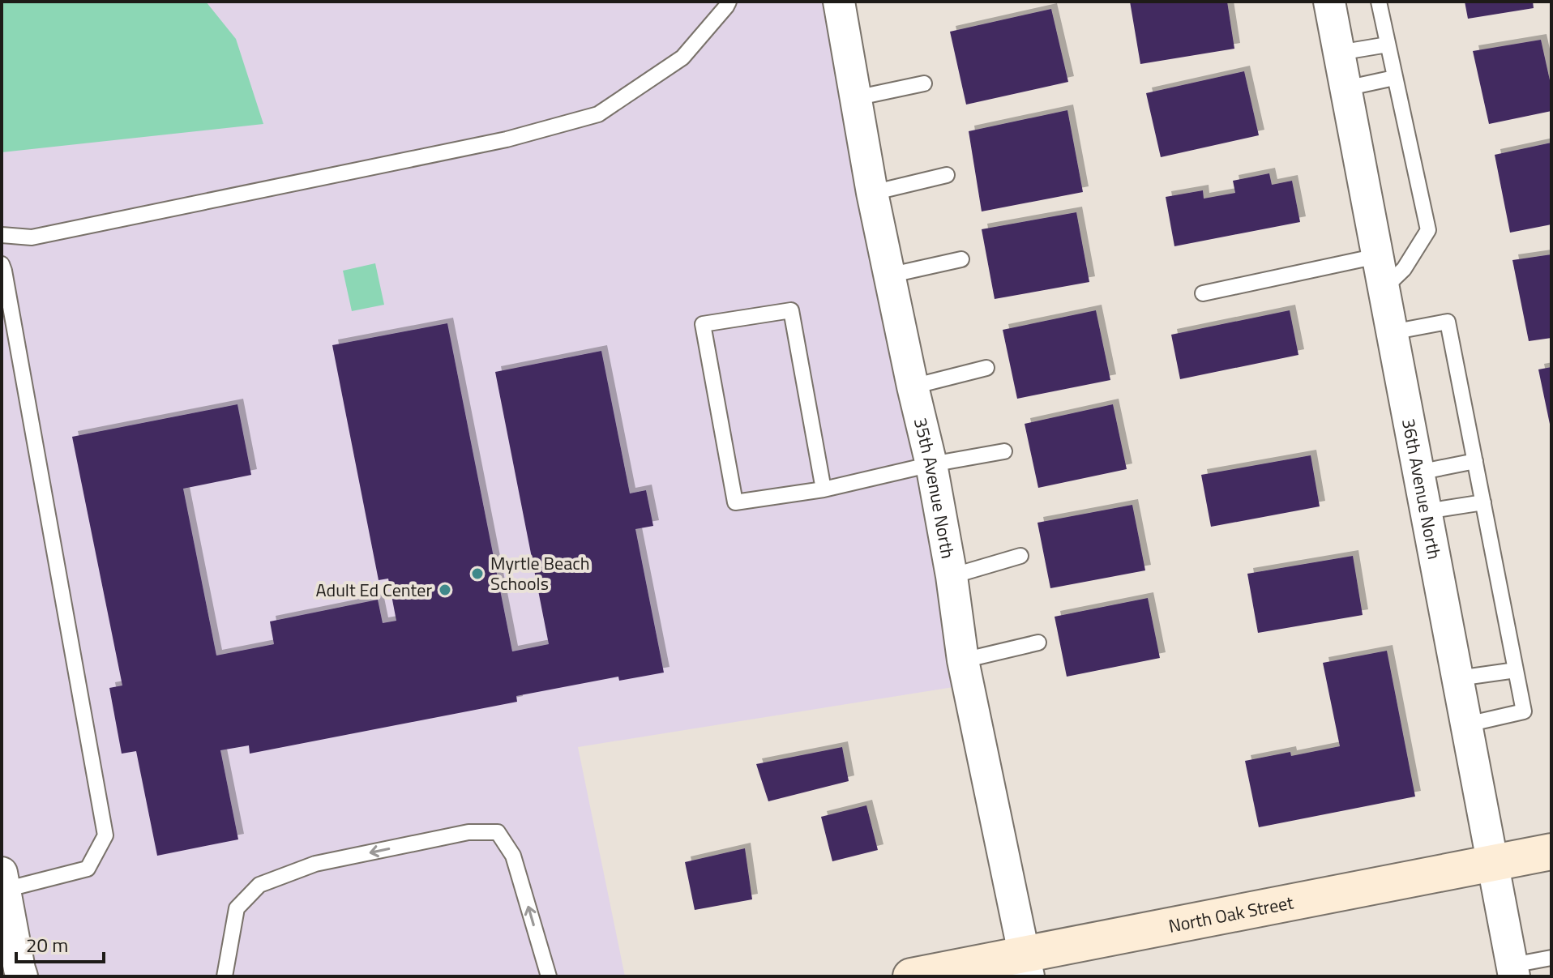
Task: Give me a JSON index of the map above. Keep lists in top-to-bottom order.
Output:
{
  "streets": {
    "street": ["35th Avenue North", "36th Avenue North", "North Oak Street"]
  },
  "crossings": [
    ["35th Avenue North", "North Oak Street"],
    ["36th Avenue North", "North Oak Street"]
  ],
  "places": ["Myrtle Beach Schools", "Adult Ed Center"],
  "scale_bar": "20 m"
}
